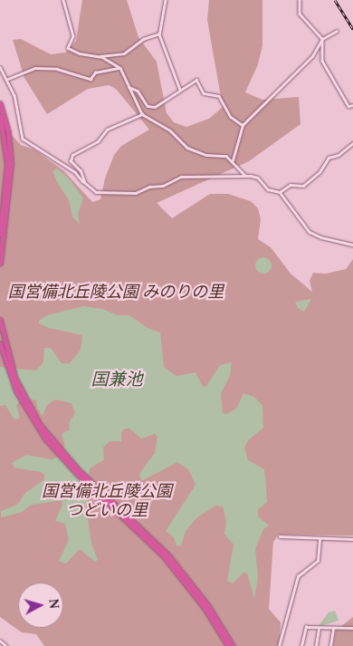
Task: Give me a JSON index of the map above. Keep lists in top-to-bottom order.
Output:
{
  "water": ["国兼池"],
  "parks": ["国営備北丘陵公園 みのりの里", "国営備北丘陵公園 つどいの里"],
  "north": "right"
}
